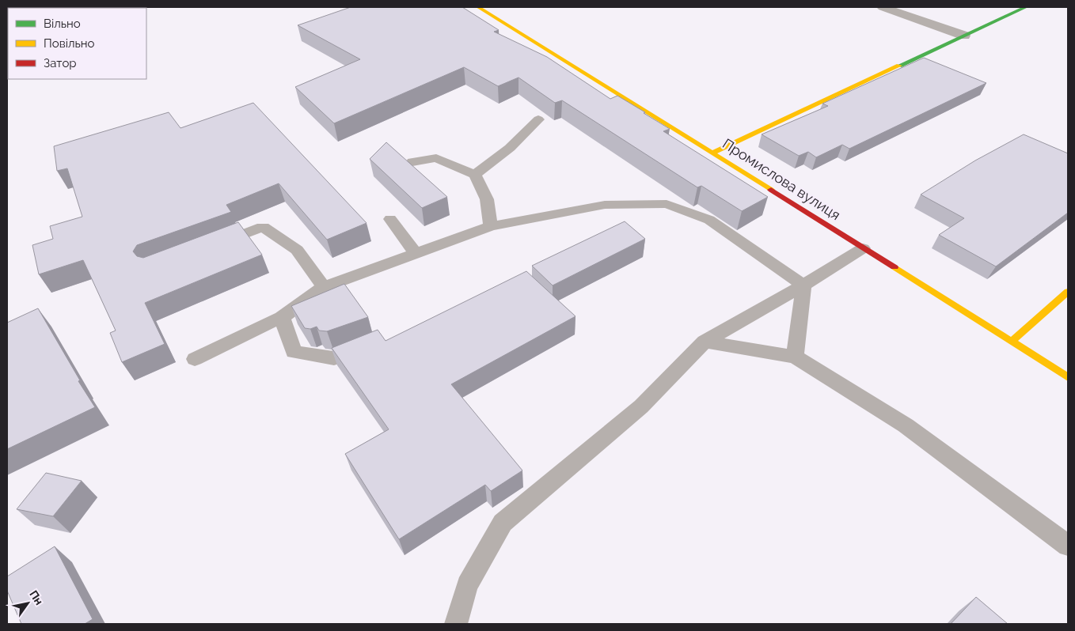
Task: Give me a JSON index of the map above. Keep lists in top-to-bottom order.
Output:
{
  "streets": {
    "street": ["Промислова вулиця"]
  },
  "legend": ["Вільно", "Повільно", "Затор"],
  "north": "top right"
}
